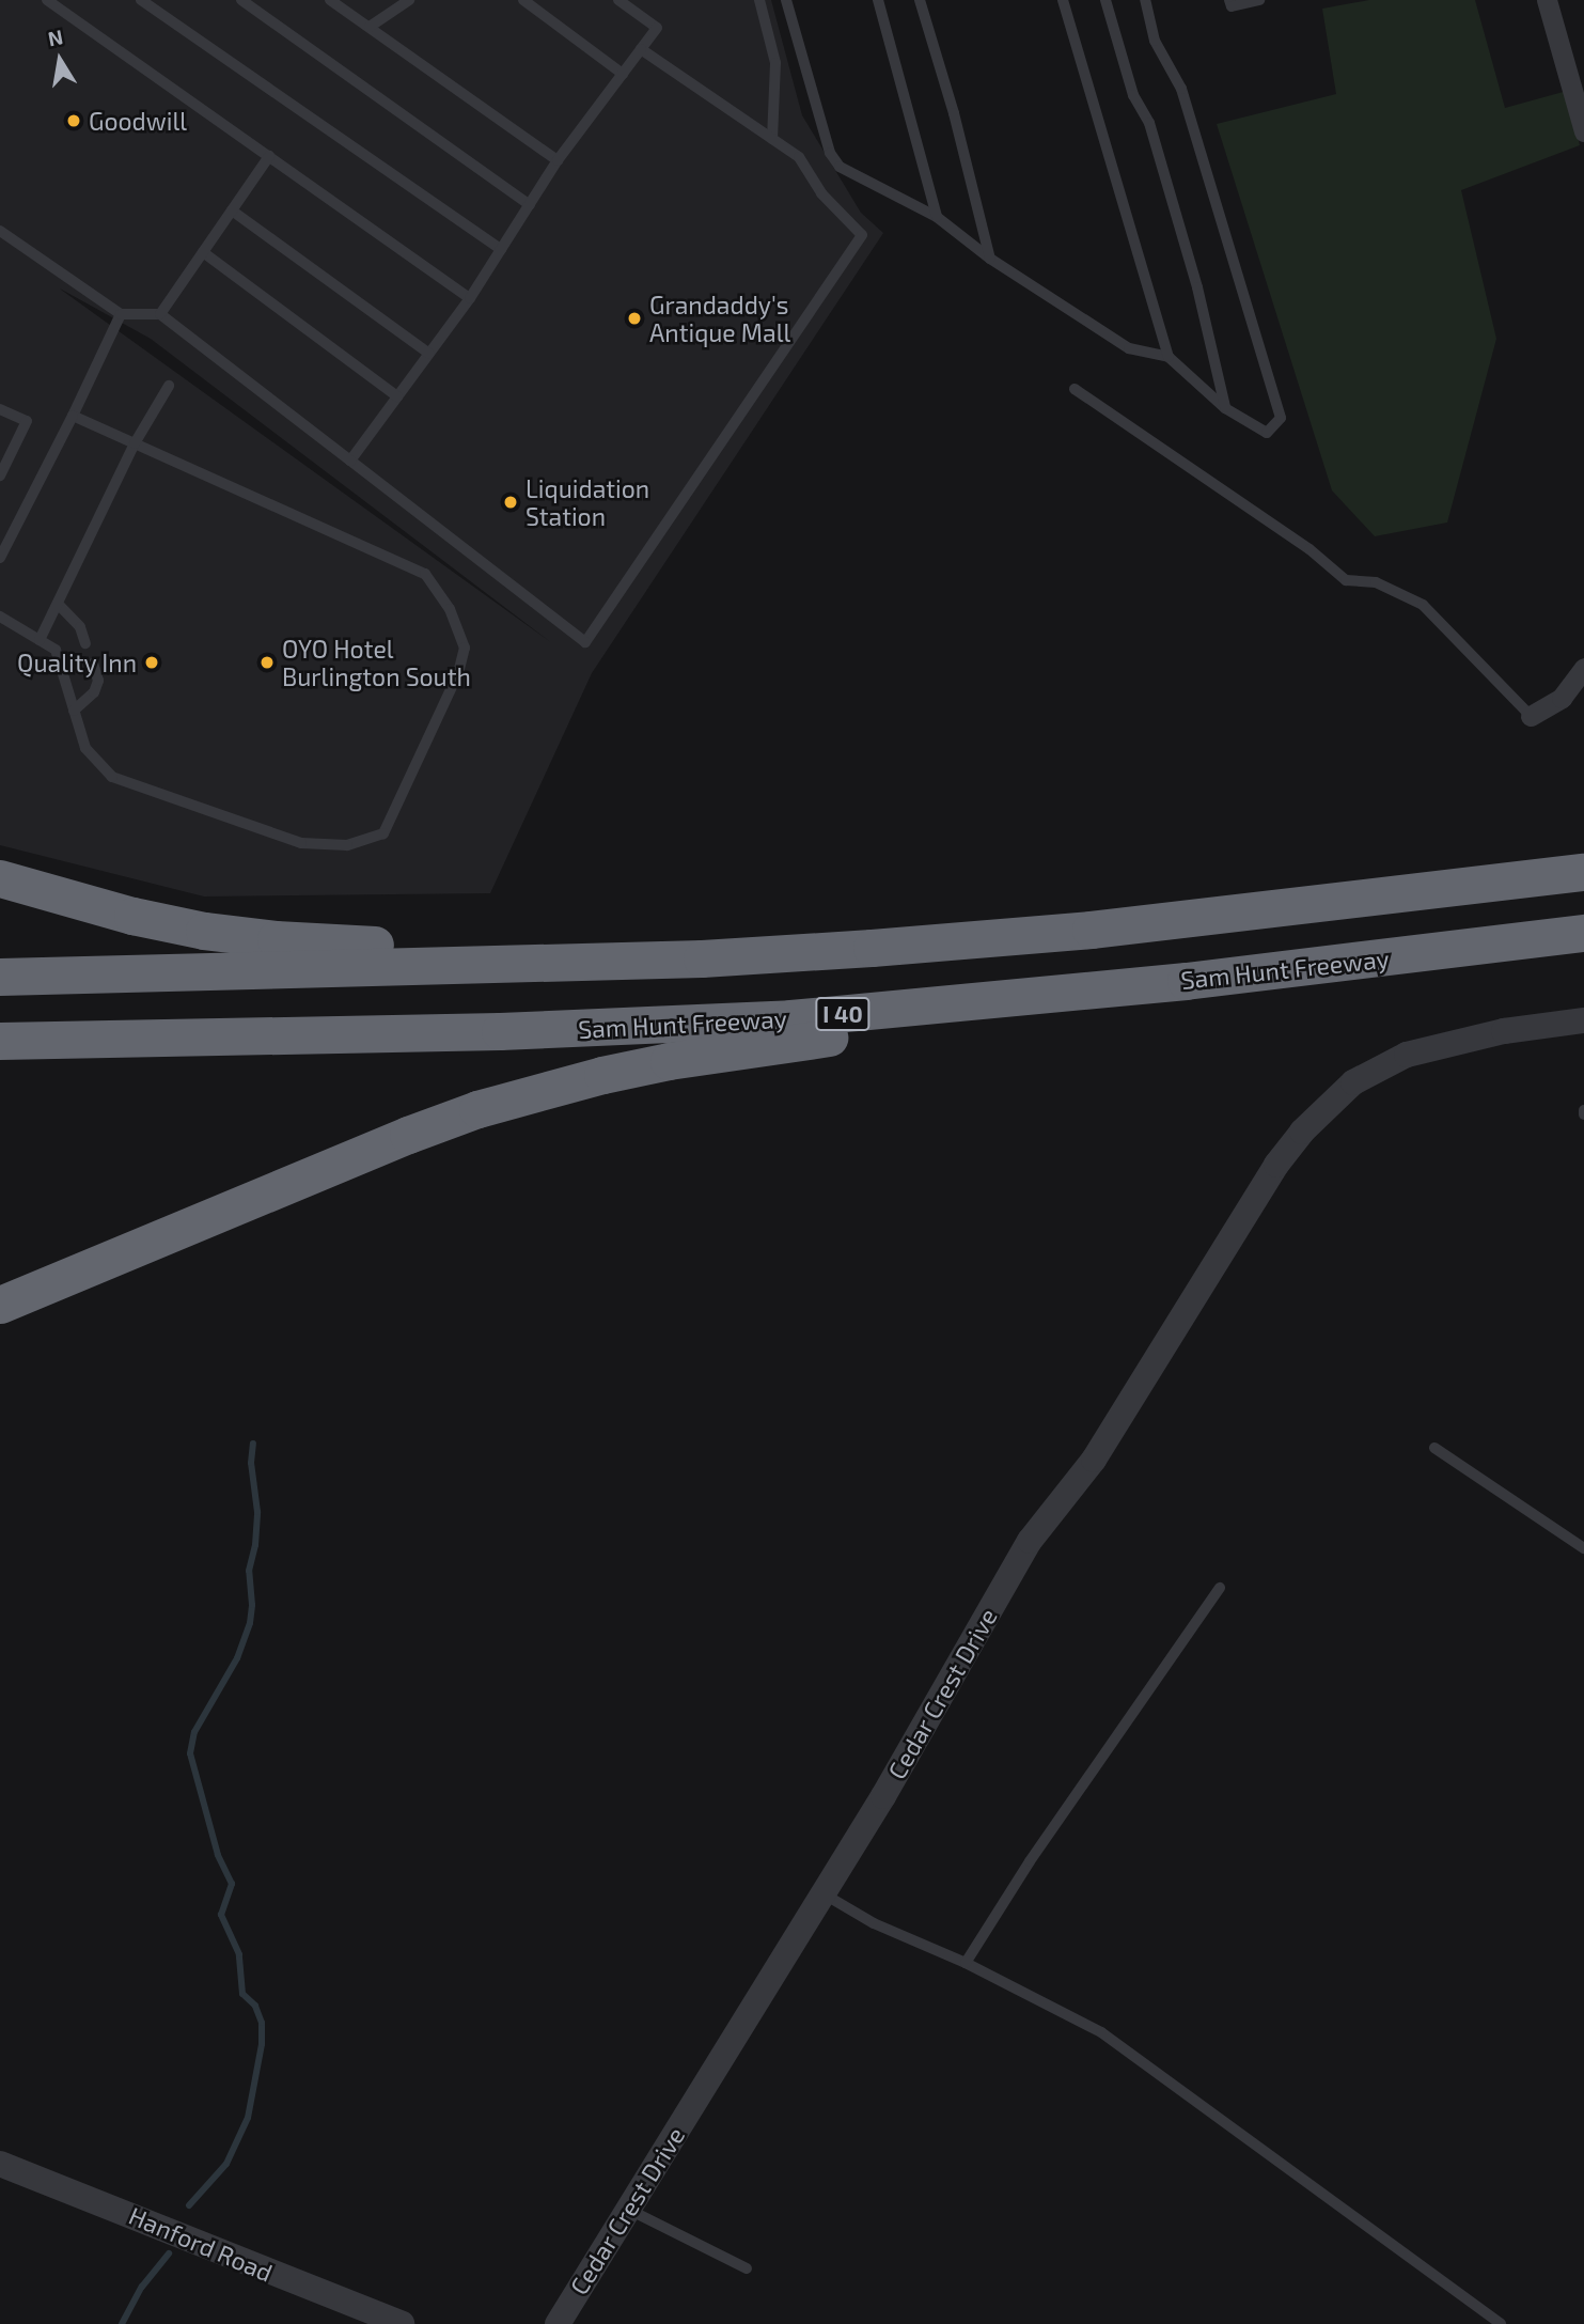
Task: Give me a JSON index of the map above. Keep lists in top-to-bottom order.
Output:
{
  "streets": {
    "highway": ["Sam Hunt Freeway", "I 40"],
    "street": ["Cedar Crest Drive", "Hanford Road"]
  },
  "places": [
    "Goodwill",
    "Grandaddy's Antique Mall",
    "Liquidation Station",
    "Quality Inn",
    "OYO Hotel Burlington South"
  ],
  "north": "top"
}
